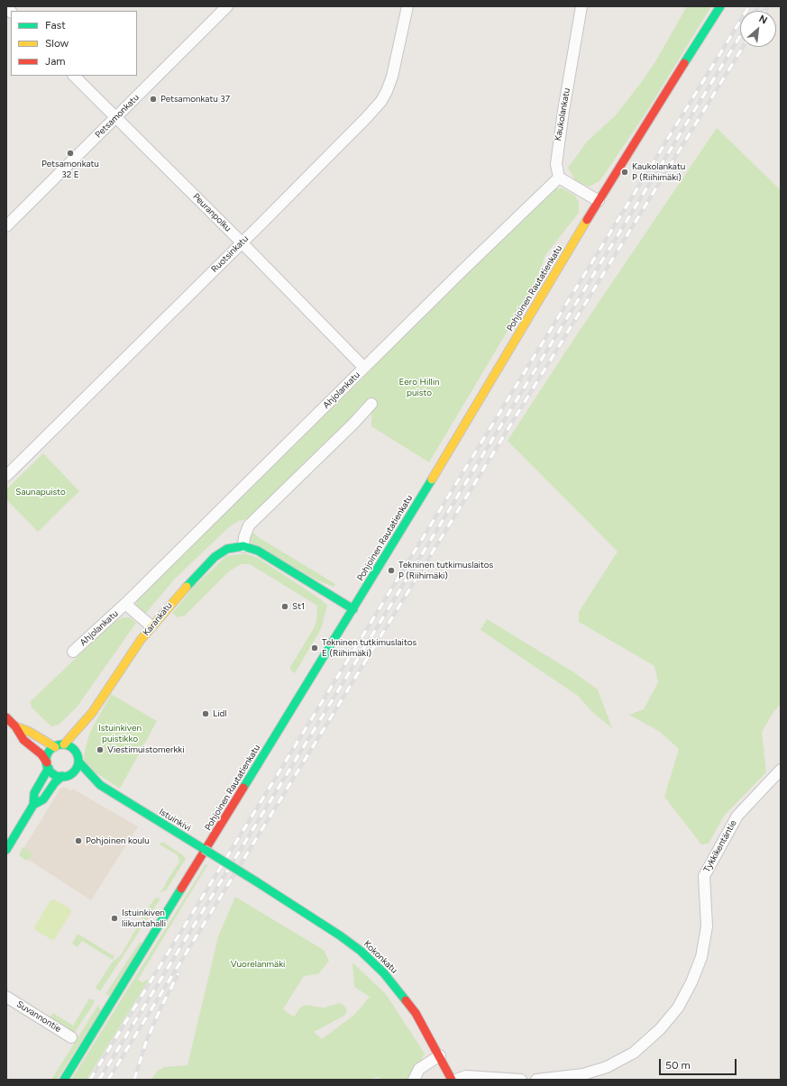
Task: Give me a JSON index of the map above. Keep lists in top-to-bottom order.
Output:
{
  "streets": {
    "street": [
      "Kaukolankatu",
      "Petsamonkatu",
      "Peuranpolku",
      "Ruotsinkatu",
      "Pohjoinen Rautatienkatu",
      "Ahjolankatu",
      "Karankatu",
      "Istuinkivi",
      "Tykkikentäntie",
      "Kokonkatu",
      "Suvannontie"
    ]
  },
  "crossings": [
    ["Kaukolankatu", "Ahjolankatu"],
    ["Petsamonkatu", "Peuranpolku"],
    ["Peuranpolku", "Ruotsinkatu"],
    ["Peuranpolku", "Ahjolankatu"],
    ["Pohjoinen Rautatienkatu", "Karankatu"],
    ["Ahjolankatu", "Karankatu"],
    ["Karankatu", "Istuinkivi"],
    ["Istuinkivi", "Kokonkatu"]
  ],
  "parks": [
    "Eero Hillin puisto",
    "Saunapuisto",
    "Istuinkiven puistikko",
    "Vuorelanmäki"
  ],
  "places": [
    "Petsamonkatu 37",
    "Petsamonkatu 32 E",
    "Kaukolankatu P (Riihimäki)",
    "Tekninen tutkimuslaitos P (Riihimäki)",
    "St1",
    "Tekninen tutkimuslaitos E (Riihimäki)",
    "Lidl",
    "Viestimuistomerkki",
    "Pohjoinen koulu",
    "Istuinkiven liikuntahalli"
  ],
  "legend": ["Fast", "Slow", "Jam"],
  "scale_bar": "50 m",
  "north": "top right"
}
